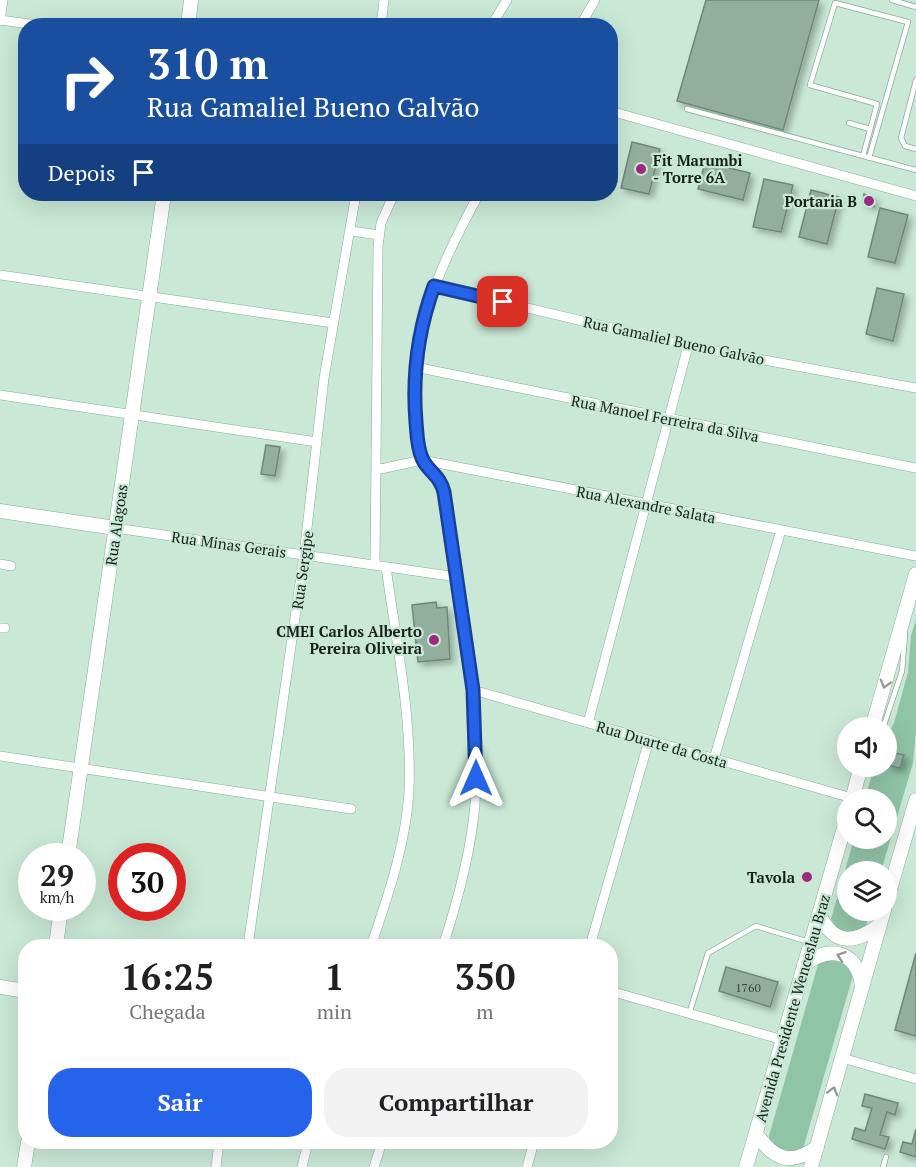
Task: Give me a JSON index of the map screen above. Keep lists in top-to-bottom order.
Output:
{
  "streets": {
    "main road": ["Rua Alagoas", "Rua Minas Gerais", "Avenida Presidente Wenceslau Braz"],
    "street": [
      "Rua Gamaliel Bueno Galvão",
      "Rua Manoel Ferreira da Silva",
      "Rua Alexandre Salata",
      "Rua Sergipe",
      "Rua Duarte da Costa"
    ]
  },
  "crossings": [
    ["Rua Alagoas", "Rua Minas Gerais"],
    ["Rua Minas Gerais", "Rua Sergipe"]
  ],
  "places": [
    "Fit Marumbi - Torre 6A",
    "Portaria B",
    "CMEI Carlos Alberto Pereira Oliveira",
    "Tavola"
  ],
  "house_numbers": ["1760"],
  "page": {
    "turn": ["310 m", "Rua Gamaliel Bueno Galvão"],
    "then": "Depois",
    "speed": "29 km/h",
    "limit": "30",
    "eta": [
      "16:25",
      "Chegada",
      "1",
      "min",
      "350",
      "m"
    ],
    "buttons": ["Sair", "Compartilhar"]
  }
}
